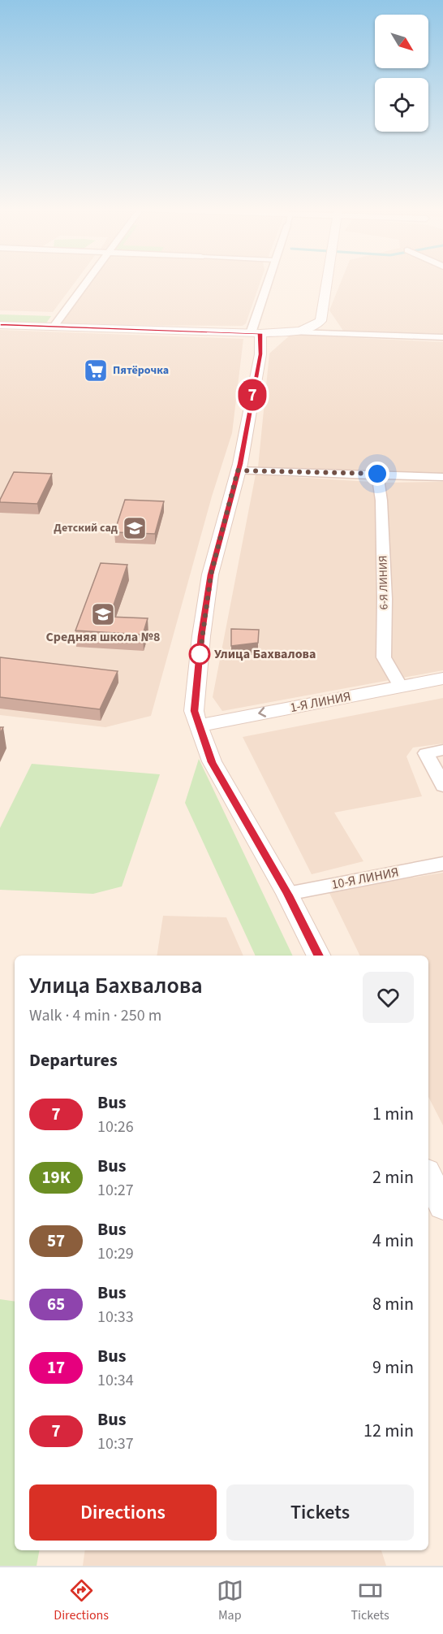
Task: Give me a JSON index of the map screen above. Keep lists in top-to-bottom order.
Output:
{
  "streets": {
    "street": ["6-Я ЛИНИЯ", "1-Я ЛИНИЯ", "10-Я ЛИНИЯ"]
  },
  "crossings": [
    ["6-Я ЛИНИЯ", "1-Я ЛИНИЯ"]
  ],
  "one_way": ["1-Я ЛИНИЯ"],
  "places": {
    "supermarket": ["Пятёрочка"],
    "school or university": ["Детский сад", "Средняя школа №8"],
    "other": ["Улица Бахвалова"]
  },
  "lines": ["bus line 7"],
  "north": "bottom right",
  "page": {
    "on_map": "7",
    "heading": [
      ["Улица Бахвалова", "Walk · 4 min · 250 m"],
      "Departures"
    ],
    "list": [
      {
        "mark": "7",
        "name": "Bus",
        "note": "10:26",
        "value": "1 min"
      },
      {
        "mark": "19К",
        "name": "Bus",
        "note": "10:27",
        "value": "2 min"
      },
      {
        "mark": "57",
        "name": "Bus",
        "note": "10:29",
        "value": "4 min"
      },
      {
        "mark": "65",
        "name": "Bus",
        "note": "10:33",
        "value": "8 min"
      },
      {
        "mark": "17",
        "name": "Bus",
        "note": "10:34",
        "value": "9 min"
      },
      {
        "mark": "7",
        "name": "Bus",
        "note": "10:37",
        "value": "12 min"
      }
    ],
    "buttons": ["Directions", "Tickets"],
    "tabs": ["Directions", "Map", "Tickets"]
  }
}
